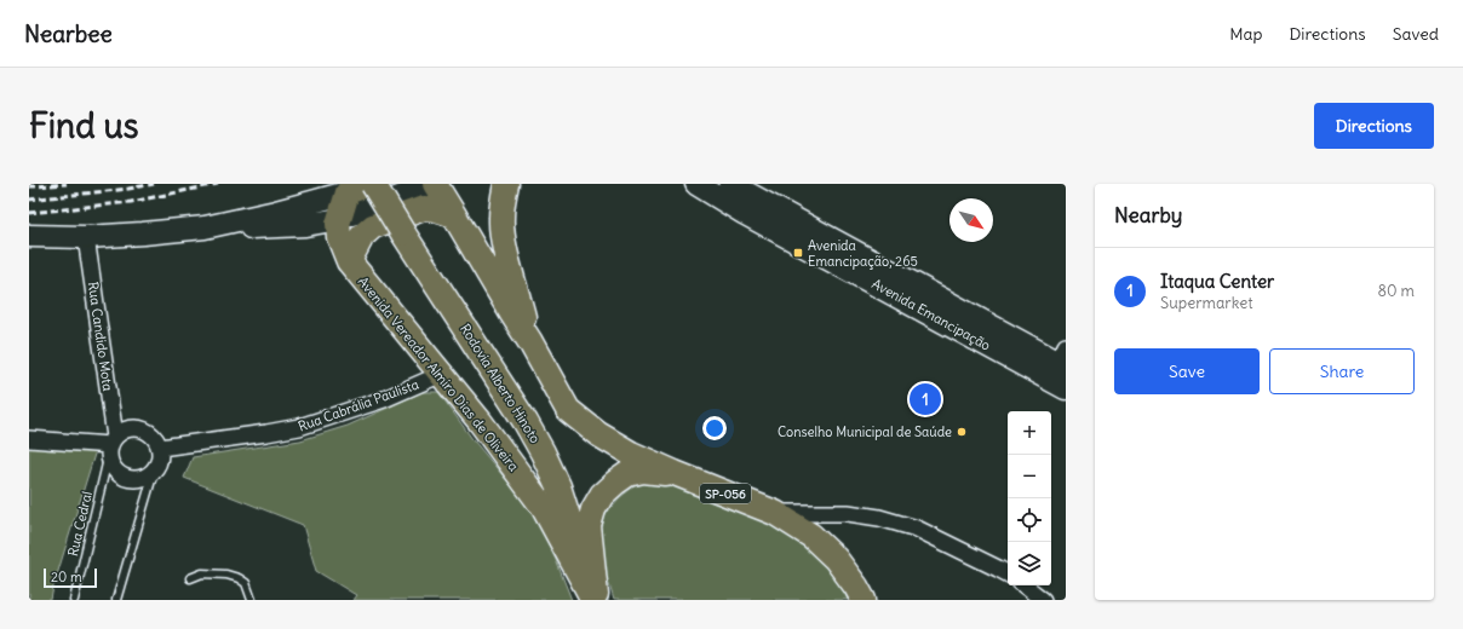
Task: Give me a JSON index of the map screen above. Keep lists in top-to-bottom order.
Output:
{
  "streets": {
    "main road": [
      "Avenida Emancipação",
      "Avenida Vereador Almiro Dias de Oliveira",
      "Rodovia Alberto Hinoto",
      "SP-056"
    ],
    "street": ["Rua Candido Mota", "Rua Cabrália Paulista"],
    "lane": ["Rua Cedral"]
  },
  "crossings": [
    ["Rua Candido Mota", "Rua Cabrália Paulista"],
    ["Rua Candido Mota", "Rua Cedral"],
    ["Avenida Vereador Almiro Dias de Oliveira", "Rodovia Alberto Hinoto"],
    ["Avenida Vereador Almiro Dias de Oliveira", "Rua Cabrália Paulista"],
    ["Rua Cabrália Paulista", "Rua Cedral"]
  ],
  "places": {
    "transit": ["Avenida Emancipação, 265"],
    "other": ["Conselho Municipal de Saúde"]
  },
  "scale_bar": "20 m",
  "north": "bottom right",
  "page": {
    "header": "Nearbee",
    "nav": ["Map", "Directions", "Saved"],
    "buttons": [
      "Directions",
      ["Save", "Share"]
    ],
    "title": "Find us",
    "heading": "Nearby",
    "list": [
      {
        "mark": "1",
        "name": "Itaqua Center",
        "note": "Supermarket",
        "value": "80 m"
      }
    ],
    "pins": "1",
    "map_buttons": ["+", "−"],
    "scale": "20 m"
  }
}
